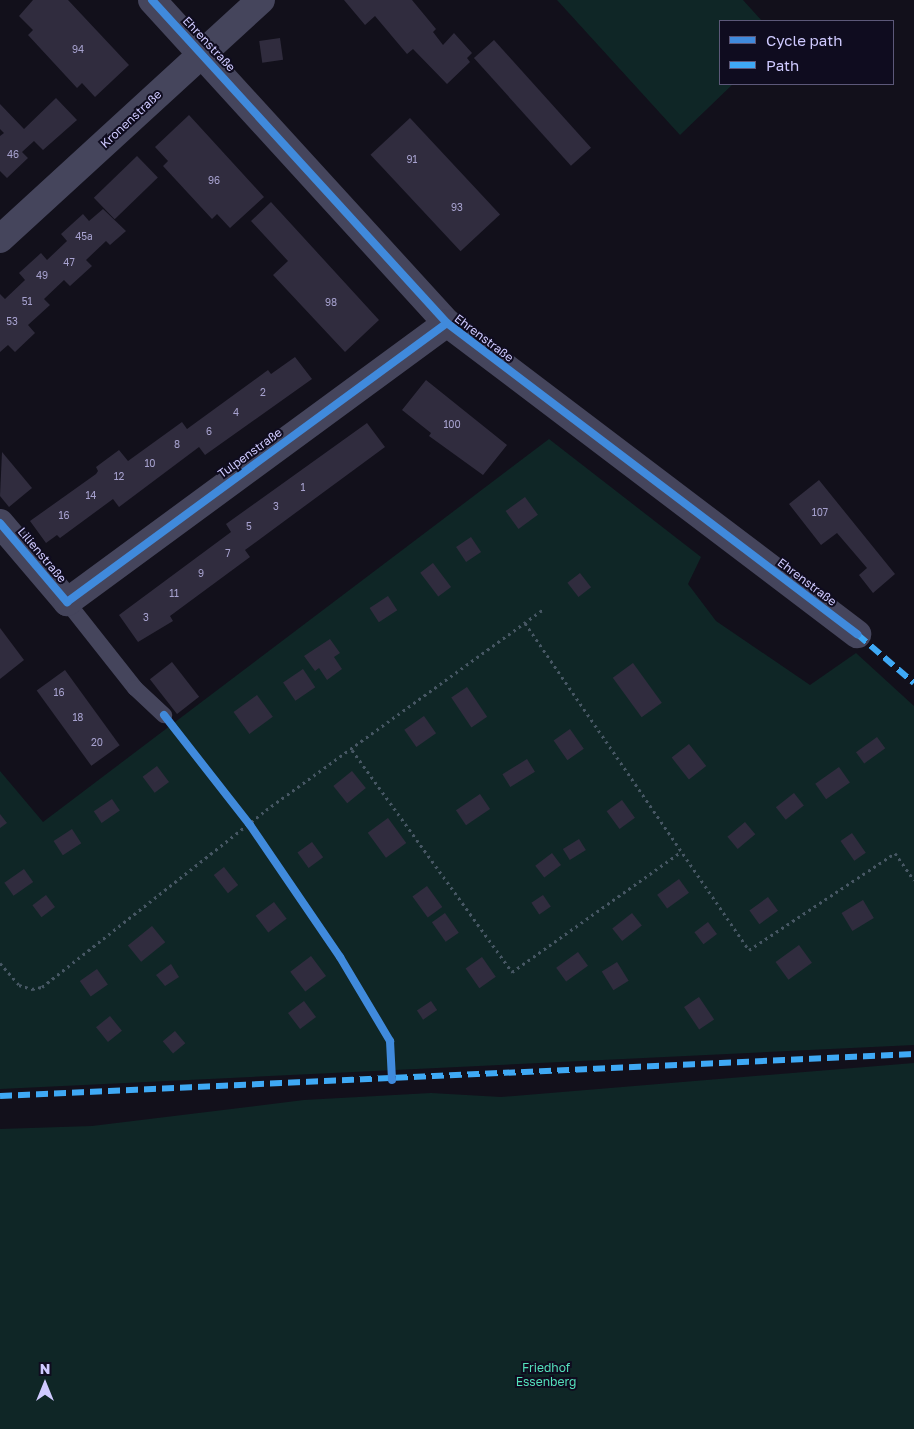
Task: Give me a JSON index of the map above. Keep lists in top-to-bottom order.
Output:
{
  "streets": {
    "street": [
      "Ehrenstraße",
      "Kronenstraße",
      "Tulpenstraße",
      "Lilienstraße"
    ]
  },
  "crossings": [
    ["Ehrenstraße", "Kronenstraße"],
    ["Ehrenstraße", "Tulpenstraße"],
    ["Tulpenstraße", "Lilienstraße"]
  ],
  "parks": ["Friedhof Essenberg"],
  "house_numbers": [
    "94",
    "46",
    "91",
    "96",
    "93",
    "45a",
    "47",
    "49",
    "51",
    "98",
    "53",
    "2",
    "4",
    "100",
    "6",
    "8",
    "10",
    "12",
    "1",
    "14",
    "3",
    "107",
    "16",
    "5",
    "7",
    "9",
    "11",
    "3",
    "16",
    "18",
    "20"
  ],
  "legend": ["Cycle path", "Path"],
  "north": "top"
}
